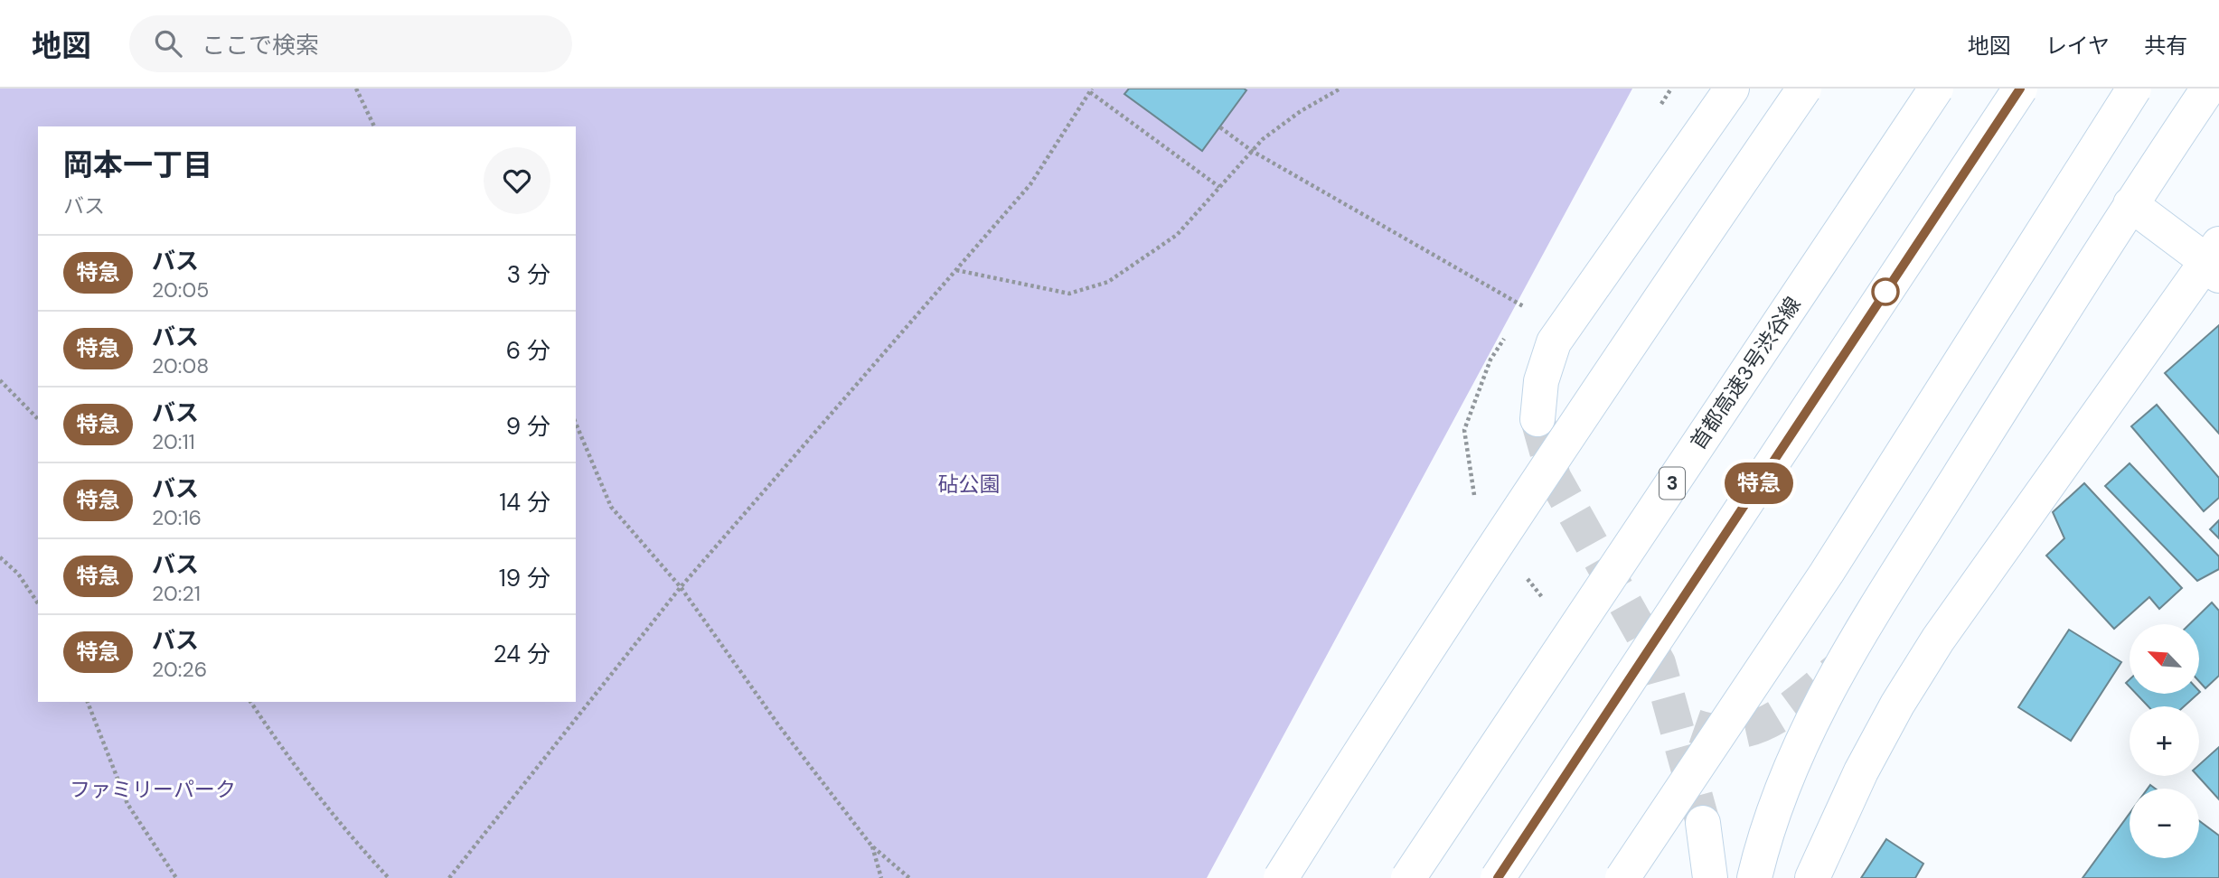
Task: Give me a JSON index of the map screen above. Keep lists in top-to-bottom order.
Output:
{
  "streets": {
    "main road": ["首都高速3号渋谷線", "3"]
  },
  "parks": ["砧公園", "ファミリーパーク"],
  "lines": ["bus line 特急"],
  "north": "top left",
  "page": {
    "header": "地図",
    "search": "ここで検索",
    "nav": ["地図", "レイヤ", "共有"],
    "on_map": "特急",
    "heading": ["岡本一丁目", "バス"],
    "list": [
      {
        "mark": "特急",
        "name": "バス",
        "note": "20:05",
        "value": "3 分"
      },
      {
        "mark": "特急",
        "name": "バス",
        "note": "20:08",
        "value": "6 分"
      },
      {
        "mark": "特急",
        "name": "バス",
        "note": "20:11",
        "value": "9 分"
      },
      {
        "mark": "特急",
        "name": "バス",
        "note": "20:16",
        "value": "14 分"
      },
      {
        "mark": "特急",
        "name": "バス",
        "note": "20:21",
        "value": "19 分"
      },
      {
        "mark": "特急",
        "name": "バス",
        "note": "20:26",
        "value": "24 分"
      }
    ],
    "map_buttons": ["+", "−"]
  }
}
